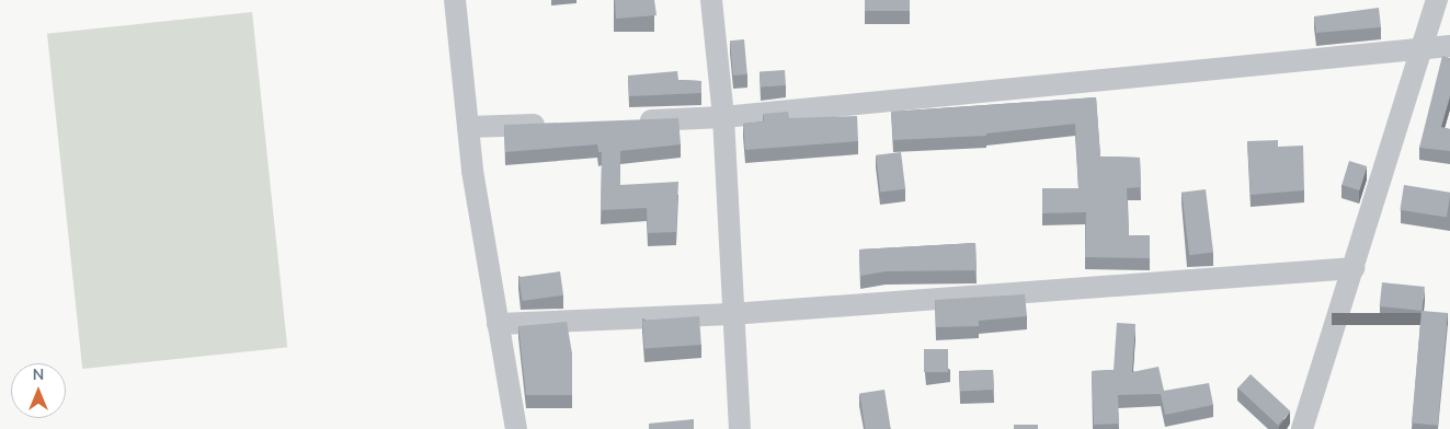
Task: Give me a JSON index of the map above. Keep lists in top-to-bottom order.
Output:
{
  "north": "top"
}
